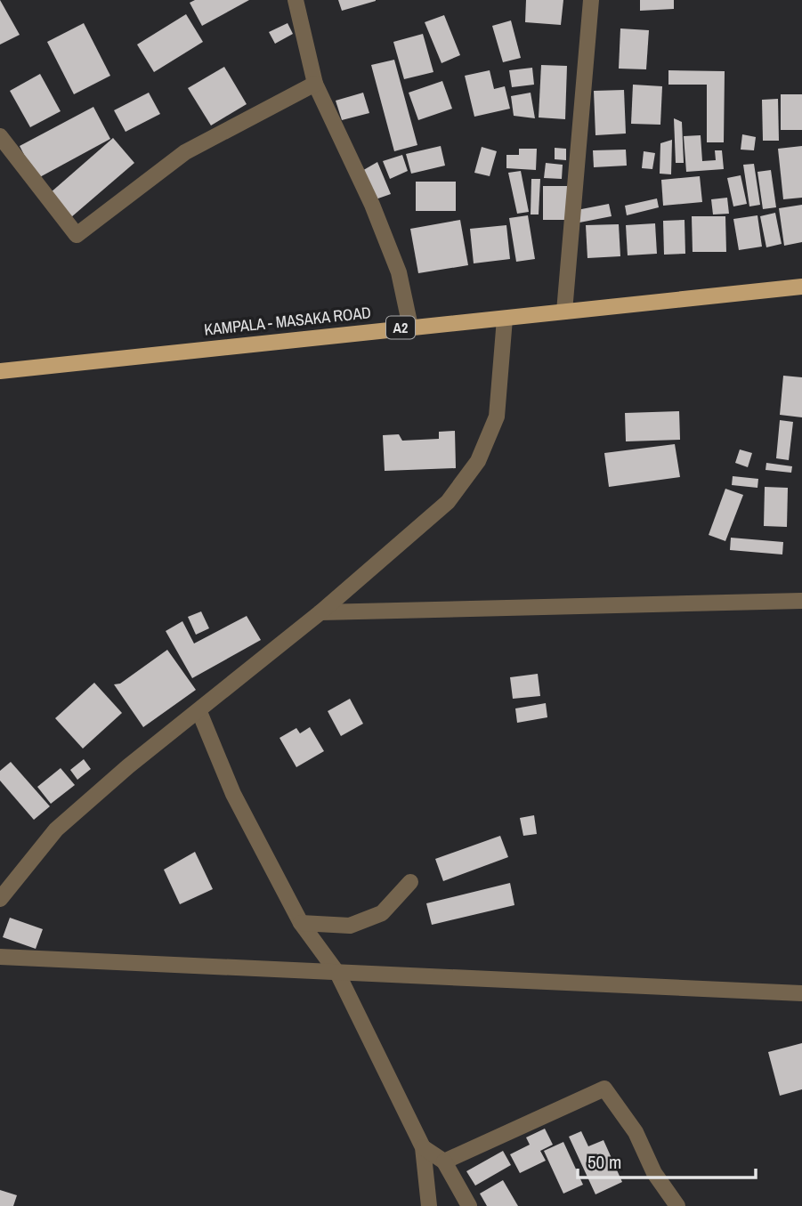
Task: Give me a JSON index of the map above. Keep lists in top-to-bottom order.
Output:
{
  "streets": {
    "main road": ["KAMPALA - MASAKA ROAD", "A2"]
  },
  "scale_bar": "50 m"
}
